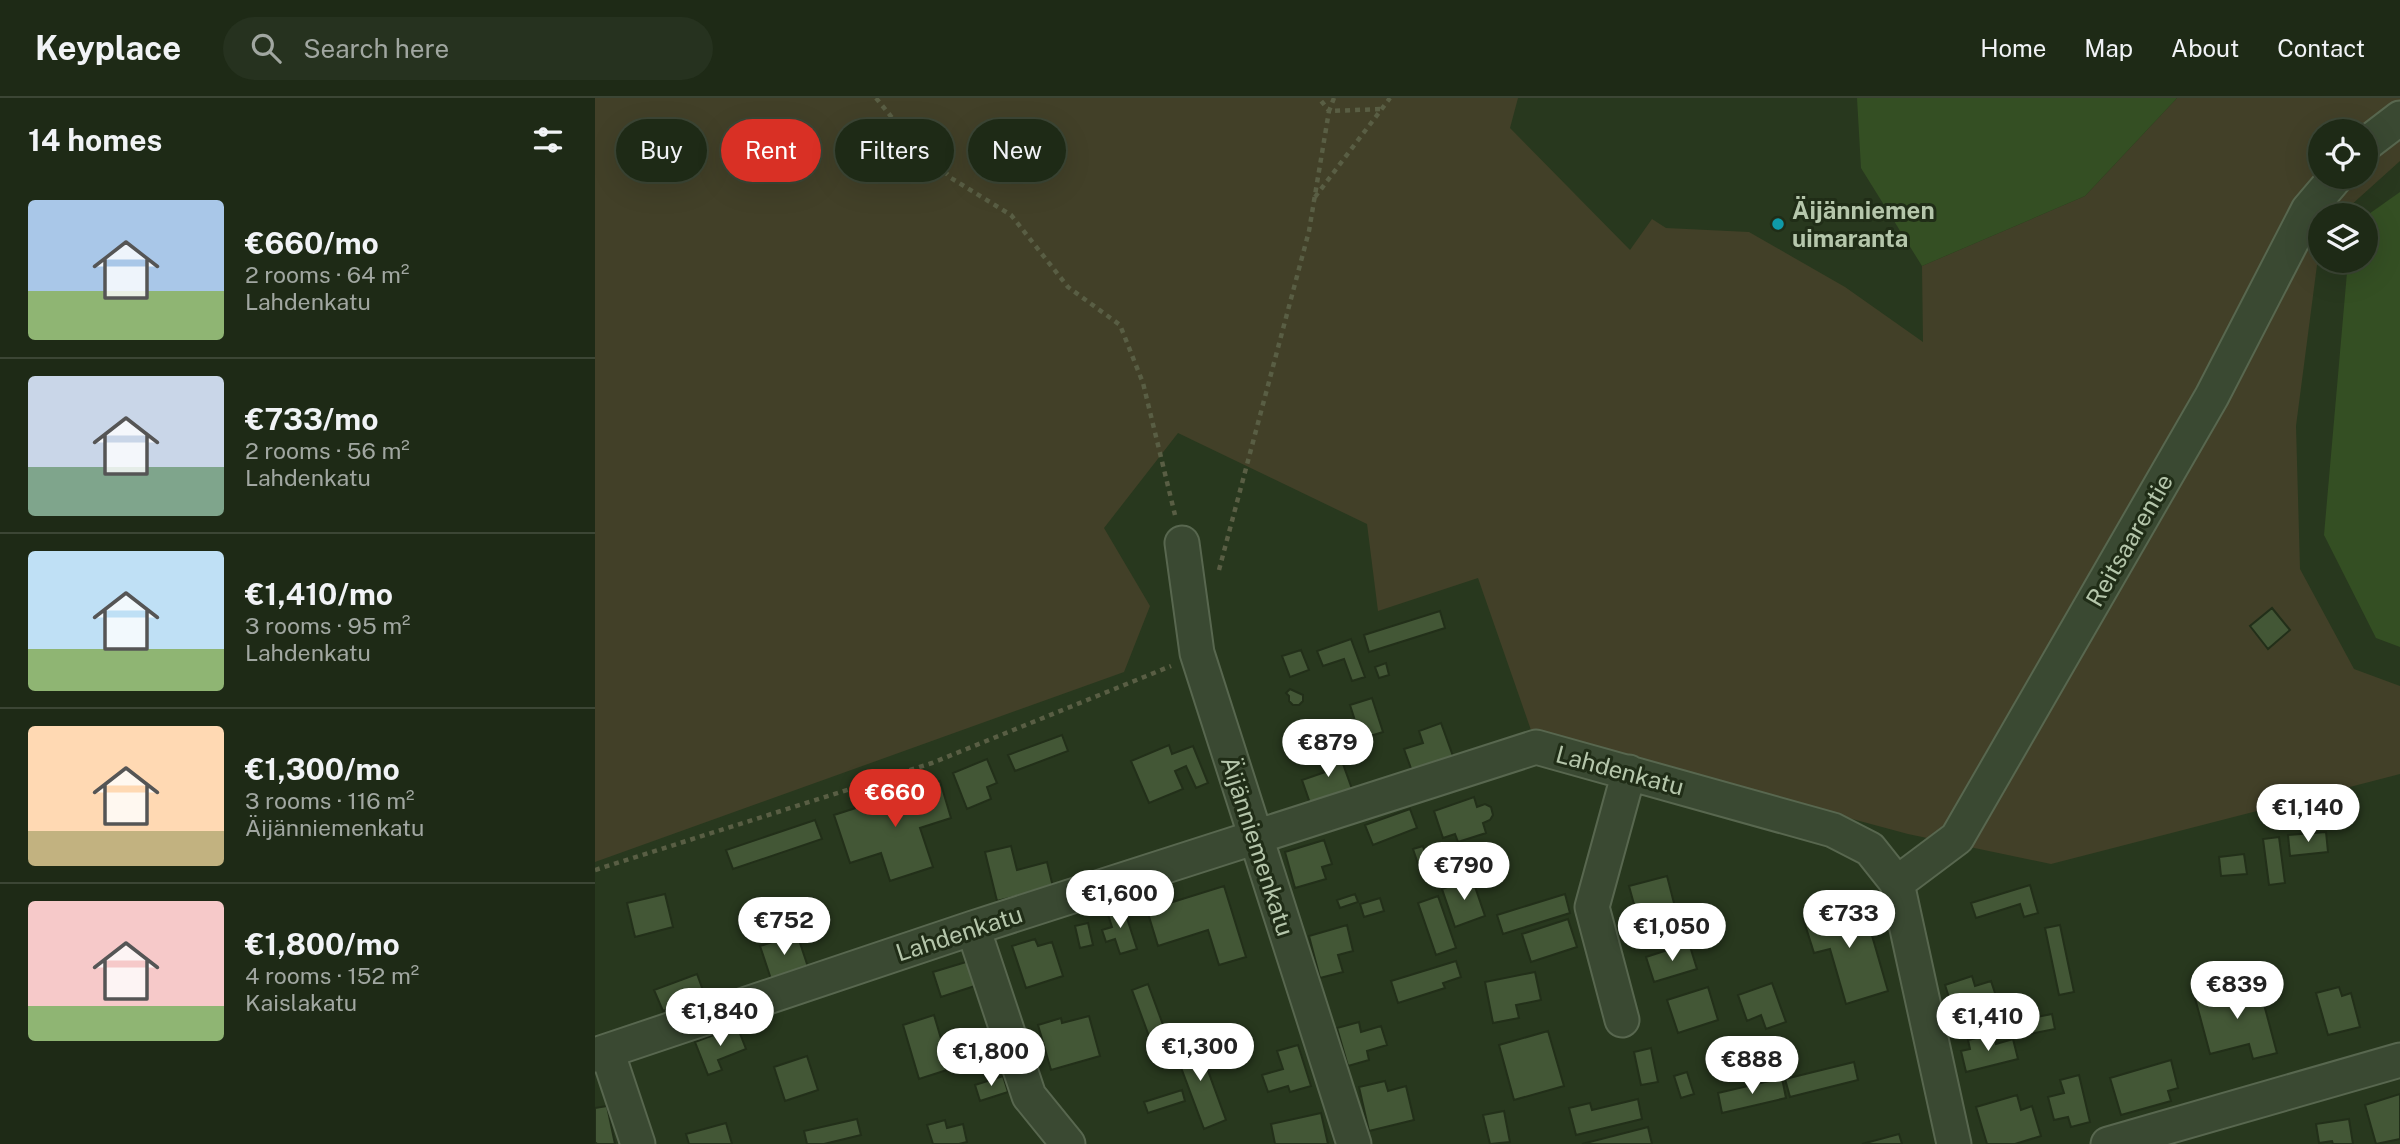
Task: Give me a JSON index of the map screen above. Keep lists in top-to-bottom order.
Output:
{
  "streets": {
    "street": ["Reitsaarentie", "Lahdenkatu", "Äijänniemenkatu"]
  },
  "crossings": [
    ["Reitsaarentie", "Lahdenkatu"],
    ["Lahdenkatu", "Äijänniemenkatu"]
  ],
  "places": ["Äijänniemen uimaranta"],
  "page": {
    "header": "Keyplace",
    "search": "Search here",
    "nav": [
      "Home",
      "Map",
      "About",
      "Contact"
    ],
    "heading": "14 homes",
    "chip": [
      "Buy",
      "Rent",
      "Filters",
      "New"
    ],
    "list": [
      {
        "name": "€660/mo",
        "note": "2 rooms · 64 m² · Lahdenkatu"
      },
      {
        "name": "€733/mo",
        "note": "2 rooms · 56 m² · Lahdenkatu"
      },
      {
        "name": "€1,410/mo",
        "note": "3 rooms · 95 m² · Lahdenkatu"
      },
      {
        "name": "€1,300/mo",
        "note": "3 rooms · 116 m² · Äijänniemenkatu"
      },
      {
        "name": "€1,800/mo",
        "note": "4 rooms · 152 m² · Kaislakatu"
      }
    ],
    "price": [
      "€879",
      "€660",
      "€1,140",
      "€790",
      "€1,600",
      "€733",
      "€752",
      "€1,050",
      "€839",
      "€1,840",
      "€1,410",
      "€1,300",
      "€1,800",
      "€888"
    ]
  }
}
